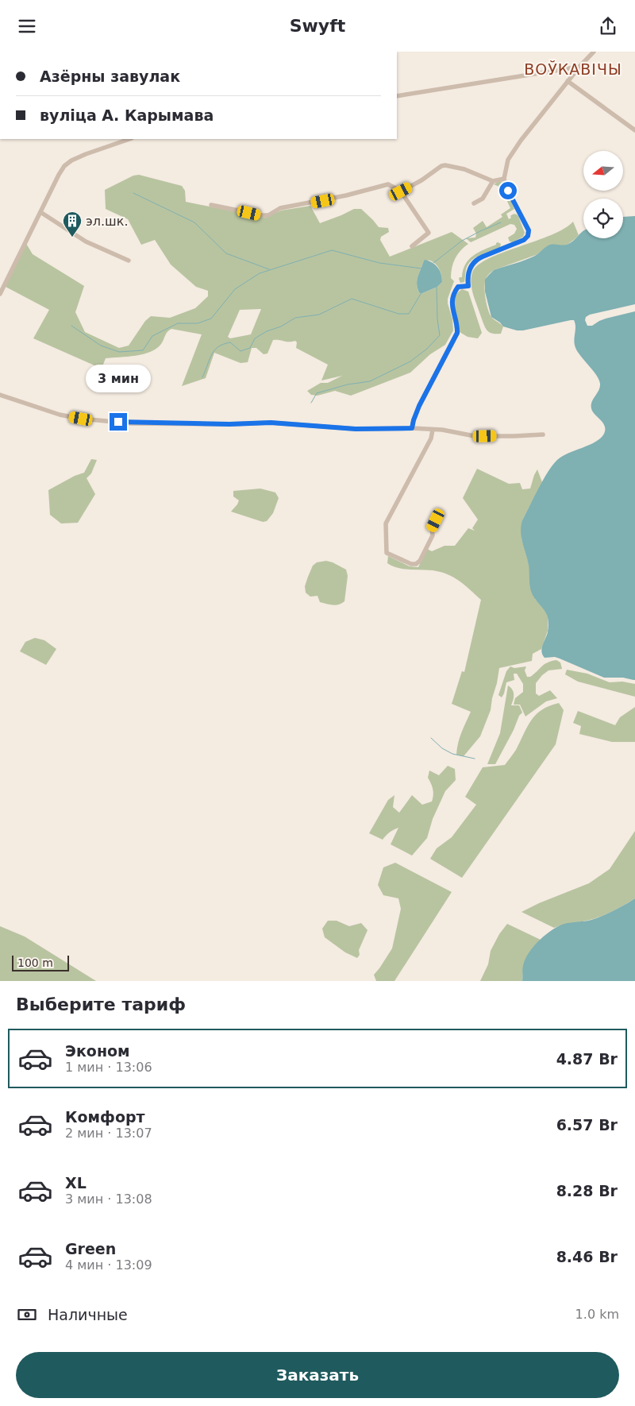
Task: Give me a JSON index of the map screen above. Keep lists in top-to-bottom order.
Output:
{
  "districts": ["ВОЎКАВІЧЫ"],
  "places": {
    "building": ["эл.шк."]
  },
  "scale_bar": "100 m",
  "north": "left",
  "page": {
    "header": "Swyft",
    "banner": ["Азёрны завулак", "вуліца А. Карымава"],
    "bubble": "3 мин",
    "scale": "100 m",
    "heading": "Выберите тариф",
    "list": [
      {
        "name": "Эконом",
        "note": "1 мин · 13:06",
        "value": "4.87 Br"
      },
      {
        "name": "Комфорт",
        "note": "2 мин · 13:07",
        "value": "6.57 Br"
      },
      {
        "name": "XL",
        "note": "3 мин · 13:08",
        "value": "8.28 Br"
      },
      {
        "name": "Green",
        "note": "4 мин · 13:09",
        "value": "8.46 Br"
      }
    ],
    "pay": ["Наличные", "1.0 km"],
    "buttons": "Заказать"
  }
}
